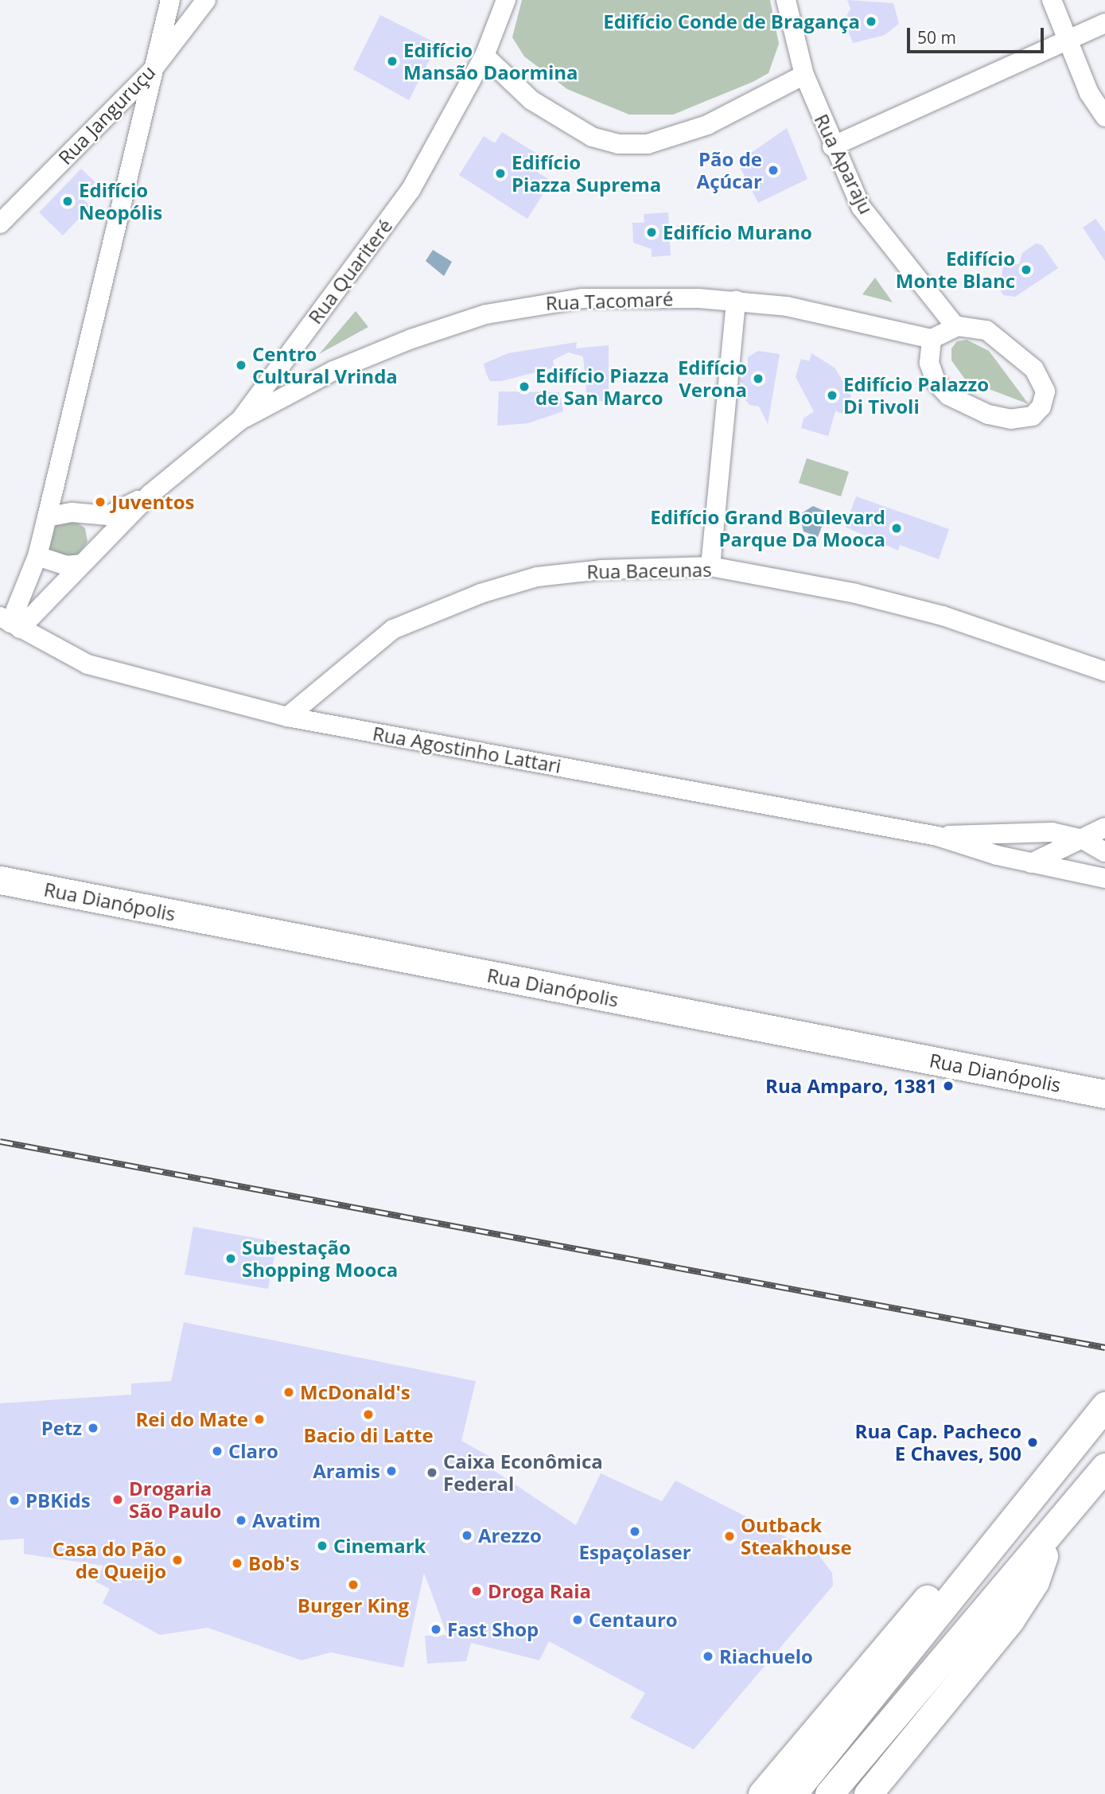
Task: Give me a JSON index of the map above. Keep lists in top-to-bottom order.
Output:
{
  "streets": {
    "street": [
      "Rua Janguruçu",
      "Rua Aparaju",
      "Rua Quariteré",
      "Rua Tacomaré",
      "Rua Baceunas",
      "Rua Agostinho Lattari",
      "Rua Dianópolis"
    ]
  },
  "crossings": [
    ["Rua Aparaju", "Rua Tacomaré"],
    ["Rua Quariteré", "Rua Tacomaré"],
    ["Rua Quariteré", "Rua Agostinho Lattari"],
    ["Rua Baceunas", "Rua Agostinho Lattari"]
  ],
  "places": [
    "Edifício Conde de Bragança",
    "Edifício Mansão Daormina",
    "Pão de Açúcar",
    "Edifício Piazza Suprema",
    "Edifício Neopólis",
    "Edifício Murano",
    "Edifício Monte Blanc",
    "Centro Cultural Vrinda",
    "Edifício Verona",
    "Edifício Piazza de San Marco",
    "Edifício Palazzo Di Tivoli",
    "Juventos",
    "Edifício Grand Boulevard Parque Da Mooca",
    "Rua Amparo, 1381",
    "Subestação Shopping Mooca",
    "McDonald's",
    "Bacio di Latte",
    "Rei do Mate",
    "Petz",
    "Rua Cap. Pacheco E Chaves, 500",
    "Claro",
    "Aramis",
    "Caixa Econômica Federal",
    "Drogaria São Paulo",
    "PBKids",
    "Avatim",
    "Espaçolaser",
    "Arezzo",
    "Outback Steakhouse",
    "Cinemark",
    "Casa do Pão de Queijo",
    "Bob's",
    "Burger King",
    "Droga Raia",
    "Centauro",
    "Fast Shop",
    "Riachuelo"
  ],
  "scale_bar": "50 m"
}
